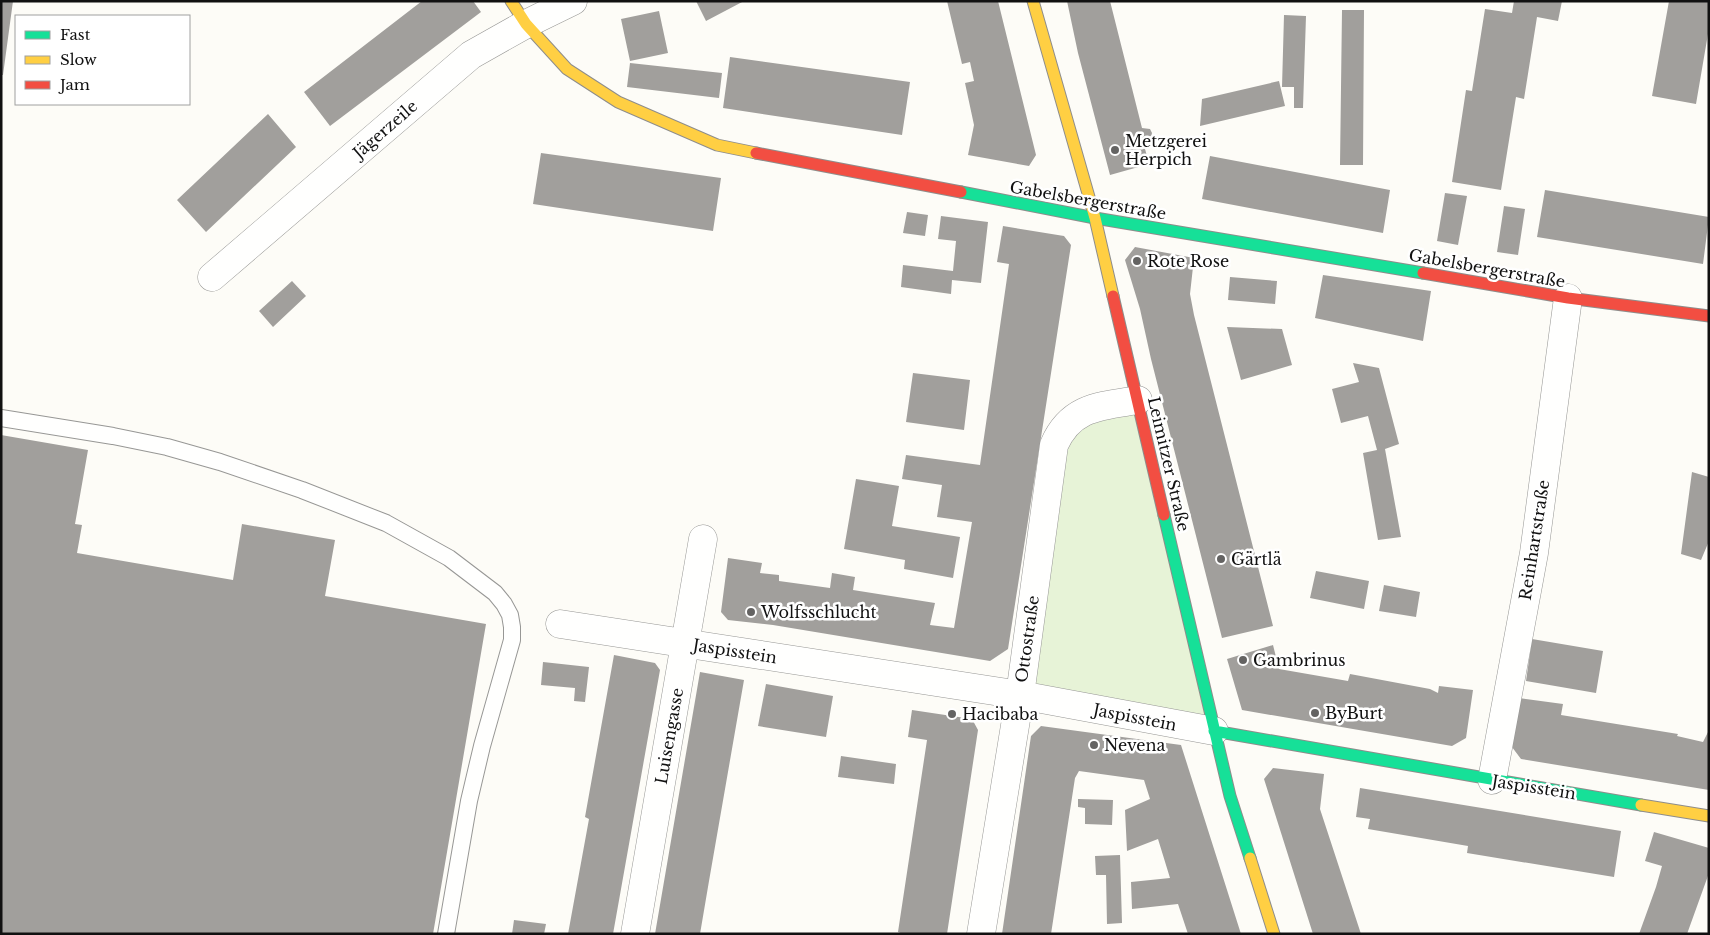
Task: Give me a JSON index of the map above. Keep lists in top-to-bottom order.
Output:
{
  "streets": {
    "street": [
      "Jägerzeile",
      "Gabelsbergerstraße",
      "Leimitzer Straße",
      "Reinhartstraße",
      "Ottostraße",
      "Jaspisstein",
      "Luisengasse"
    ]
  },
  "crossings": [
    ["Jägerzeile", "Gabelsbergerstraße"],
    ["Gabelsbergerstraße", "Leimitzer Straße"],
    ["Gabelsbergerstraße", "Reinhartstraße"],
    ["Leimitzer Straße", "Ottostraße"],
    ["Leimitzer Straße", "Jaspisstein"],
    ["Reinhartstraße", "Jaspisstein"],
    ["Ottostraße", "Jaspisstein"],
    ["Jaspisstein", "Luisengasse"]
  ],
  "places": [
    "Metzgerei Herpich",
    "Rote Rose",
    "Gärtlä",
    "Wolfsschlucht",
    "Gambrinus",
    "ByBurt",
    "Hacibaba",
    "Nevena"
  ],
  "legend": ["Fast", "Slow", "Jam"]
}
